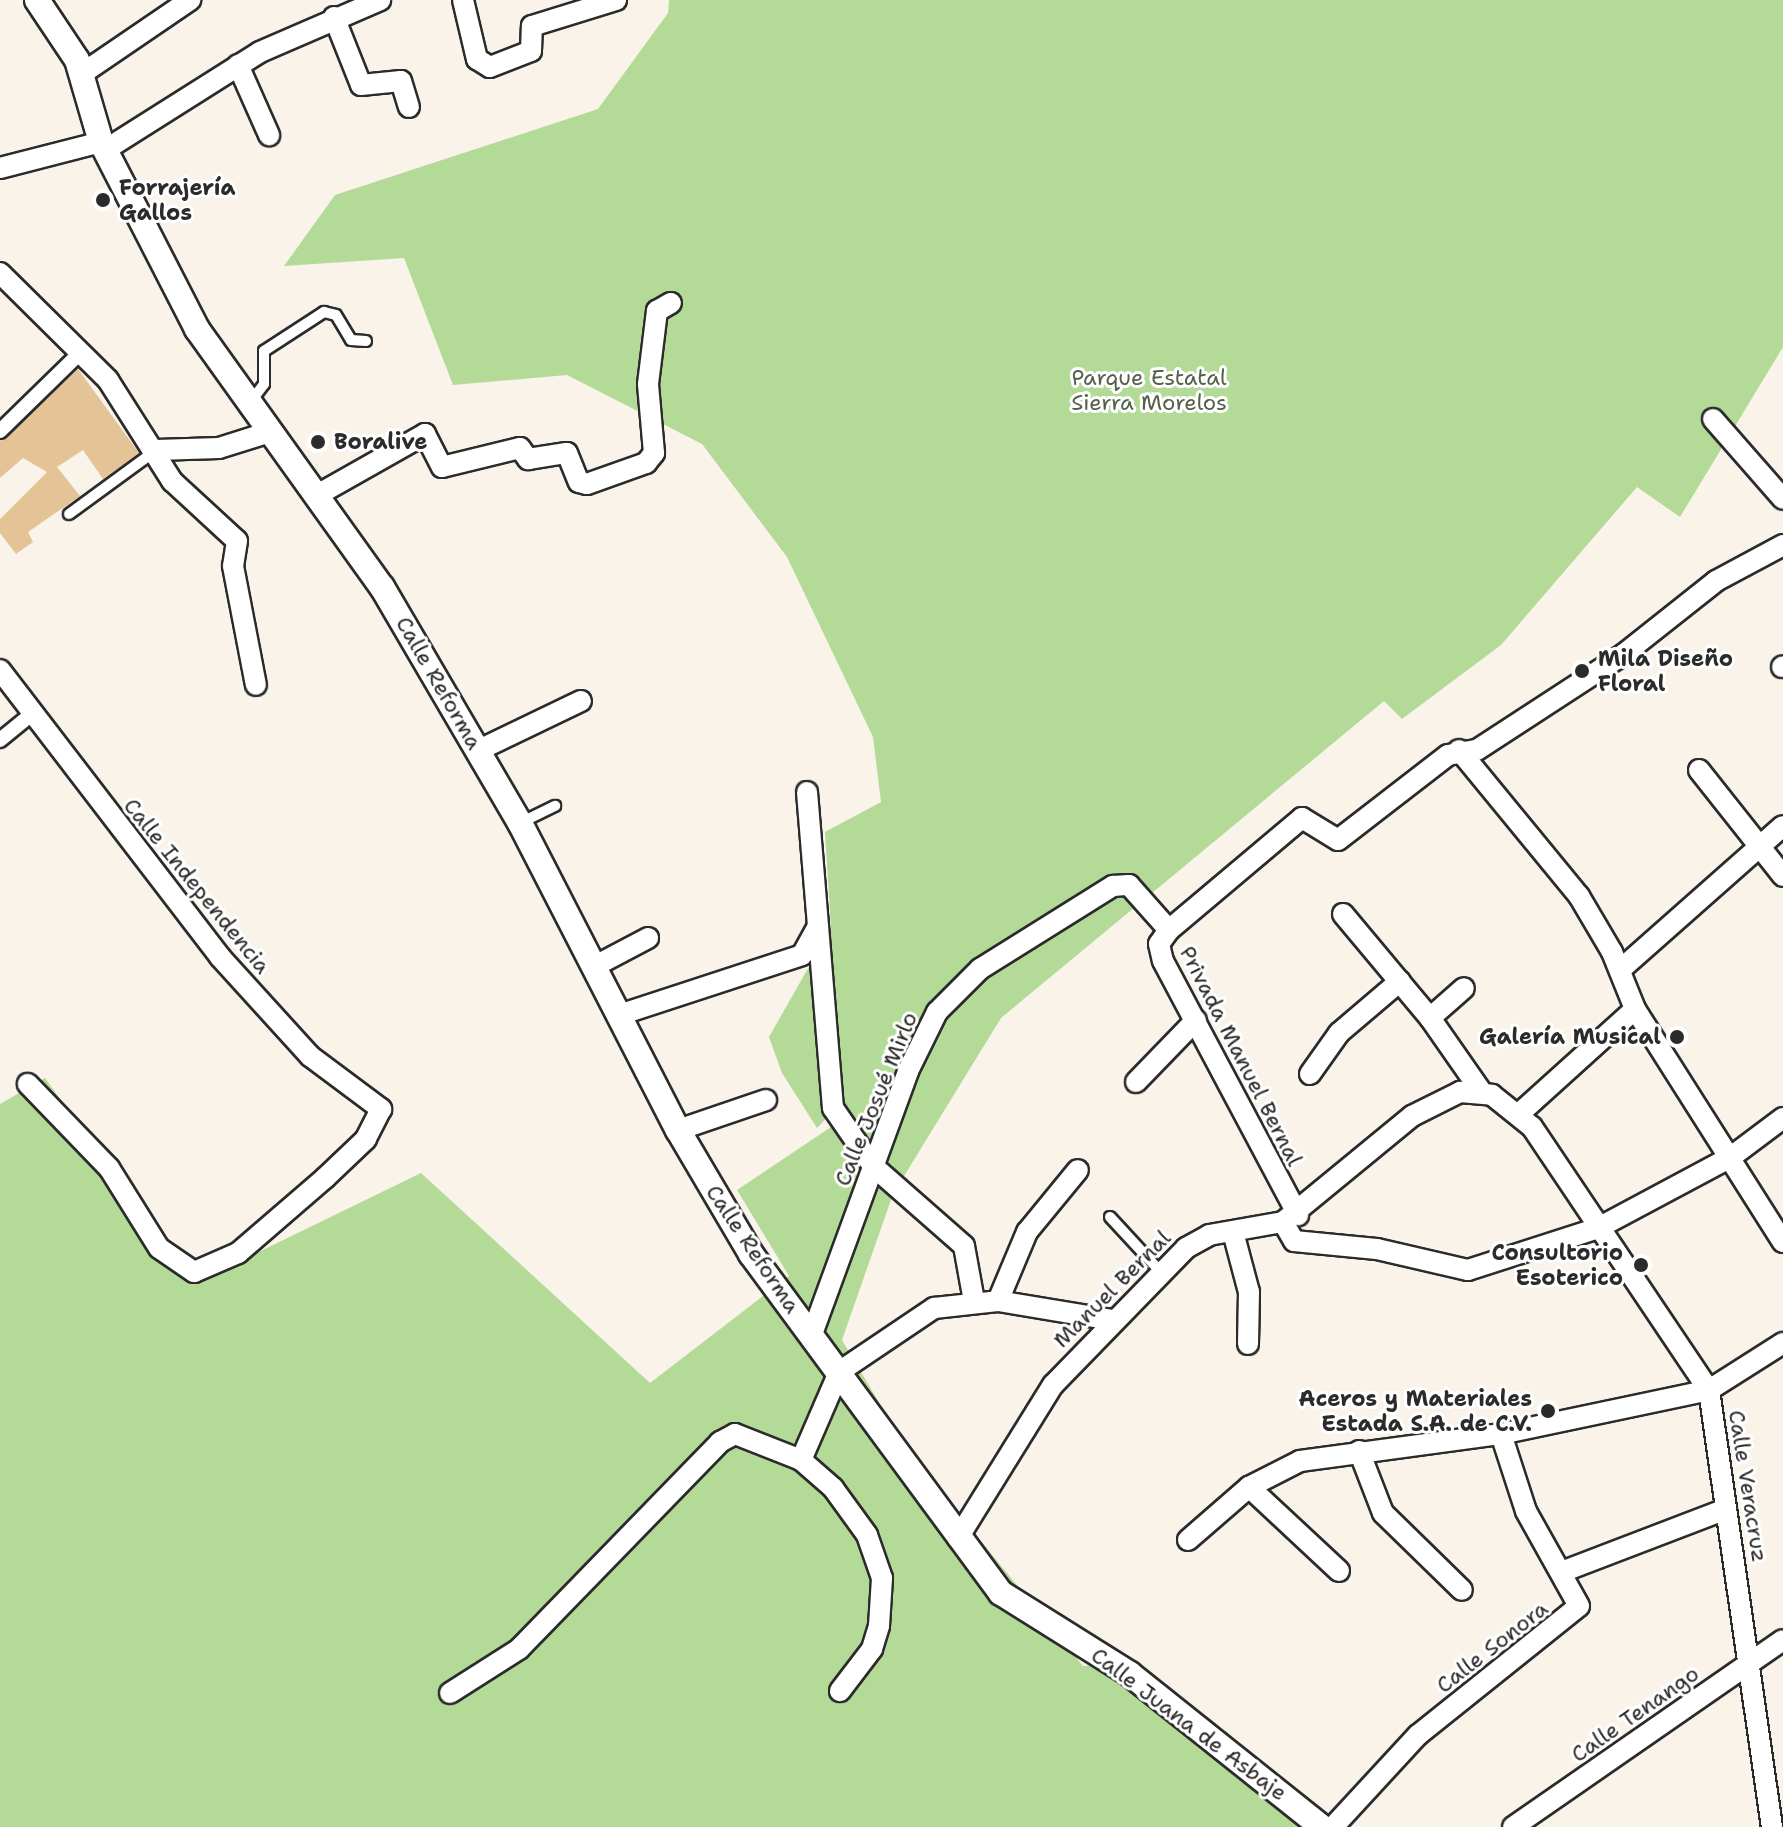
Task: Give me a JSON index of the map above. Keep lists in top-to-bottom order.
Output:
{
  "streets": {
    "street": [
      "Calle Reforma",
      "Calle Independencia",
      "Privada Manuel Bernal",
      "Calle Josué Mirlo",
      "Manuel Bernal",
      "Calle Veracruz",
      "Calle Sonora",
      "Calle Tenango",
      "Calle Juana de Asbaje"
    ]
  },
  "crossings": [
    ["Calle Reforma", "Calle Josué Mirlo"],
    ["Calle Reforma", "Calle Juana de Asbaje"],
    ["Privada Manuel Bernal", "Calle Josué Mirlo"],
    ["Privada Manuel Bernal", "Manuel Bernal"],
    ["Manuel Bernal", "Calle Juana de Asbaje"],
    ["Calle Veracruz", "Calle Tenango"]
  ],
  "parks": ["Parque Estatal Sierra Morelos"],
  "places": [
    "Forrajería Gallos",
    "Boralive",
    "Mila Diseño Floral",
    "Galería Musical",
    "Consultorio Esoterico",
    "Aceros y Materiales Estada S.A. de C.V."
  ]
}
